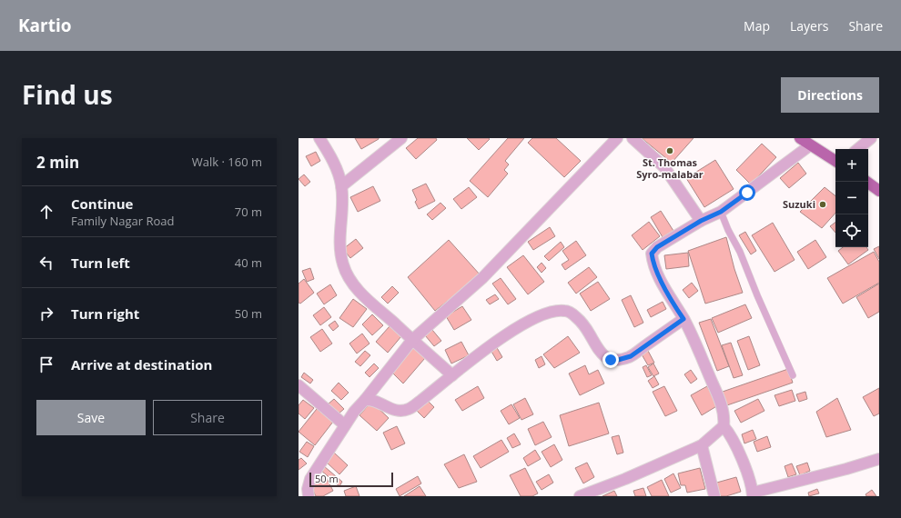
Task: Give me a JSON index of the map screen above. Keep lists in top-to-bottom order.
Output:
{
  "places": ["St. Thomas Syro-malabar", "Suzuki"],
  "scale_bar": "50 m",
  "page": {
    "header": "Kartio",
    "nav": ["Map", "Layers", "Share"],
    "title": "Find us",
    "buttons": [
      "Directions",
      ["Save", "Share"]
    ],
    "heading": ["2 min", "Walk · 160 m"],
    "map_buttons": ["+", "−"],
    "list": [
      ["Continue", "Family Nagar Road", "70 m"],
      ["Turn left", "40 m"],
      ["Turn right", "50 m"],
      "Arrive at destination"
    ],
    "scale": "50 m"
  }
}
